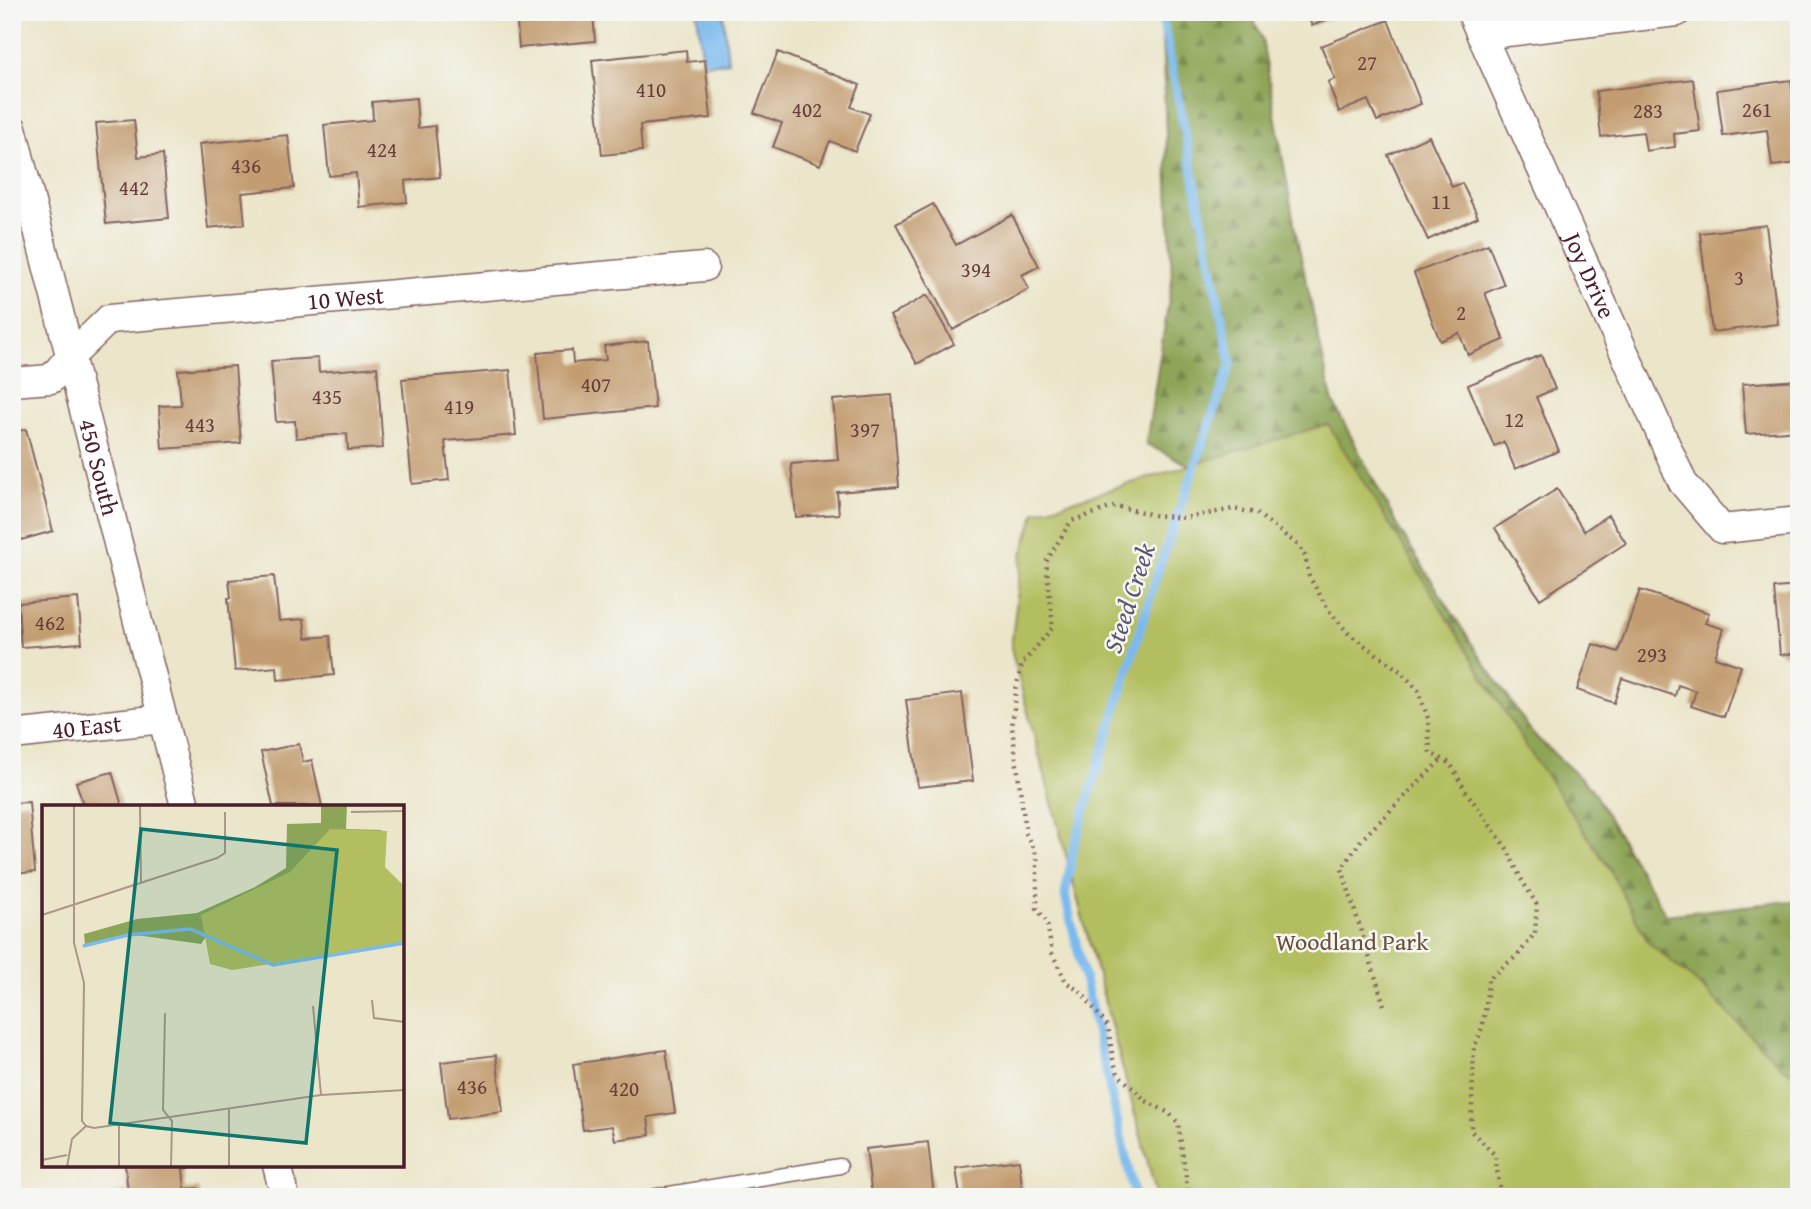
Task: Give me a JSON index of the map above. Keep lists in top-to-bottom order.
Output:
{
  "streets": {
    "street": [
      "Joy Drive",
      "10 West",
      "450 South",
      "40 East"
    ]
  },
  "crossings": [
    ["10 West", "450 South"],
    ["450 South", "40 East"]
  ],
  "water": ["Steed Creek"],
  "parks": ["Woodland Park"],
  "house_numbers": [
    "27",
    "410",
    "402",
    "261",
    "283",
    "424",
    "436",
    "442",
    "11",
    "394",
    "3",
    "2",
    "407",
    "435",
    "419",
    "12",
    "443",
    "397",
    "462",
    "293",
    "436",
    "420"
  ]
}
